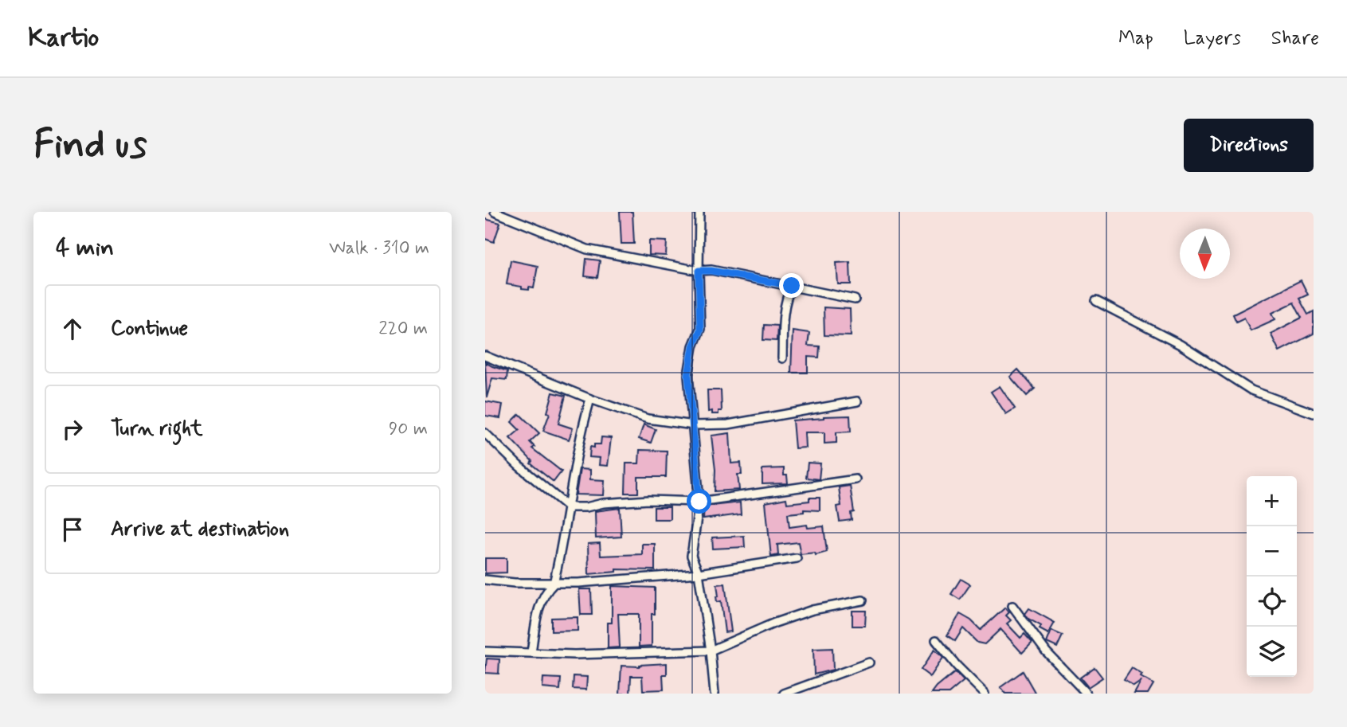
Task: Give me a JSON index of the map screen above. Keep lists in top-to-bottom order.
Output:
{
  "north": "bottom",
  "page": {
    "header": "Kartio",
    "nav": ["Map", "Layers", "Share"],
    "buttons": "Directions",
    "title": "Find us",
    "heading": ["4 min", "Walk · 310 m"],
    "list": [
      ["Continue", "220 m"],
      ["Turn right", "90 m"],
      "Arrive at destination"
    ],
    "map_buttons": ["+", "−"]
  }
}
